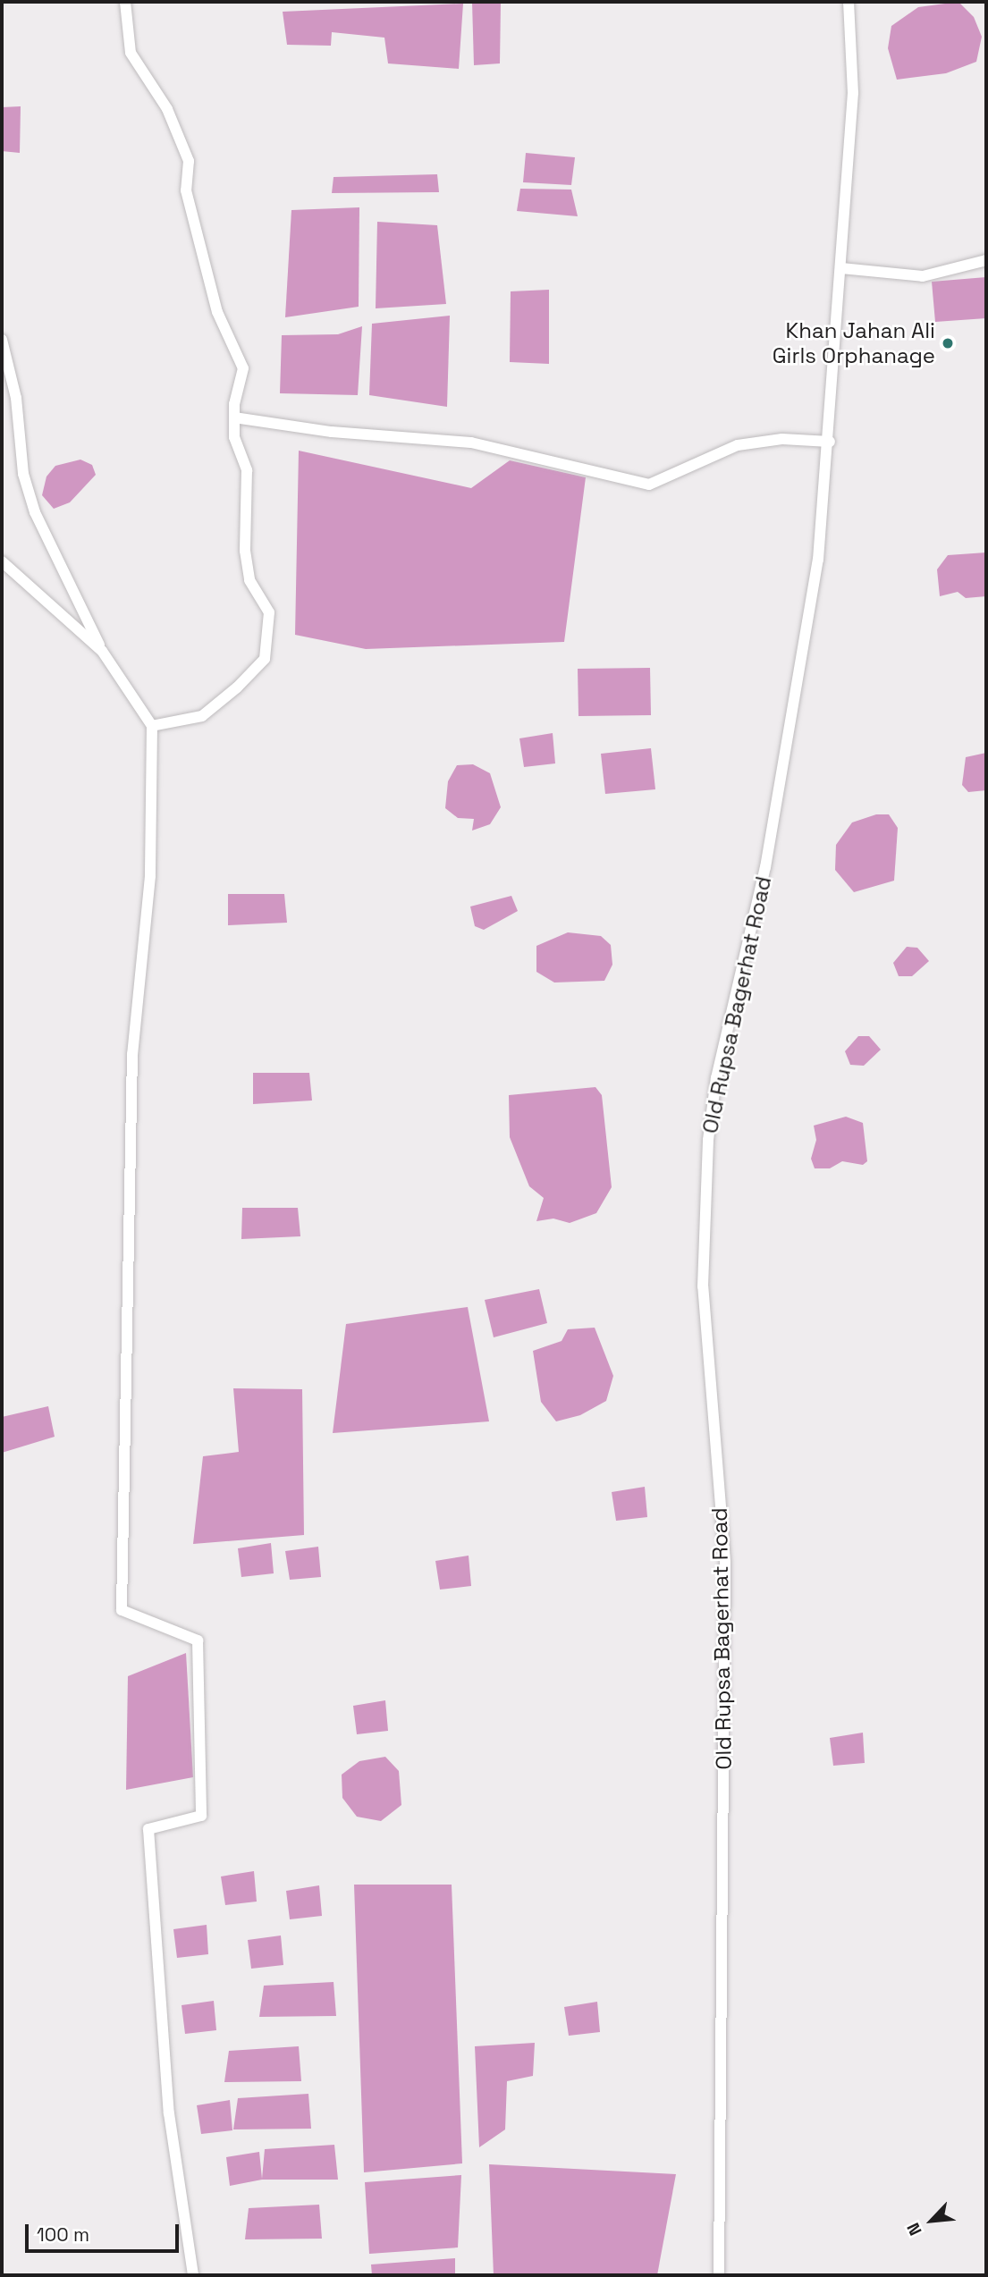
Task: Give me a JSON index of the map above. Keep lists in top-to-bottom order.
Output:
{
  "streets": {
    "street": ["Old Rupsa Bagerhat Road"]
  },
  "places": ["Khan Jahan Ali Girls Orphanage"],
  "scale_bar": "100 m",
  "north": "bottom left"
}
